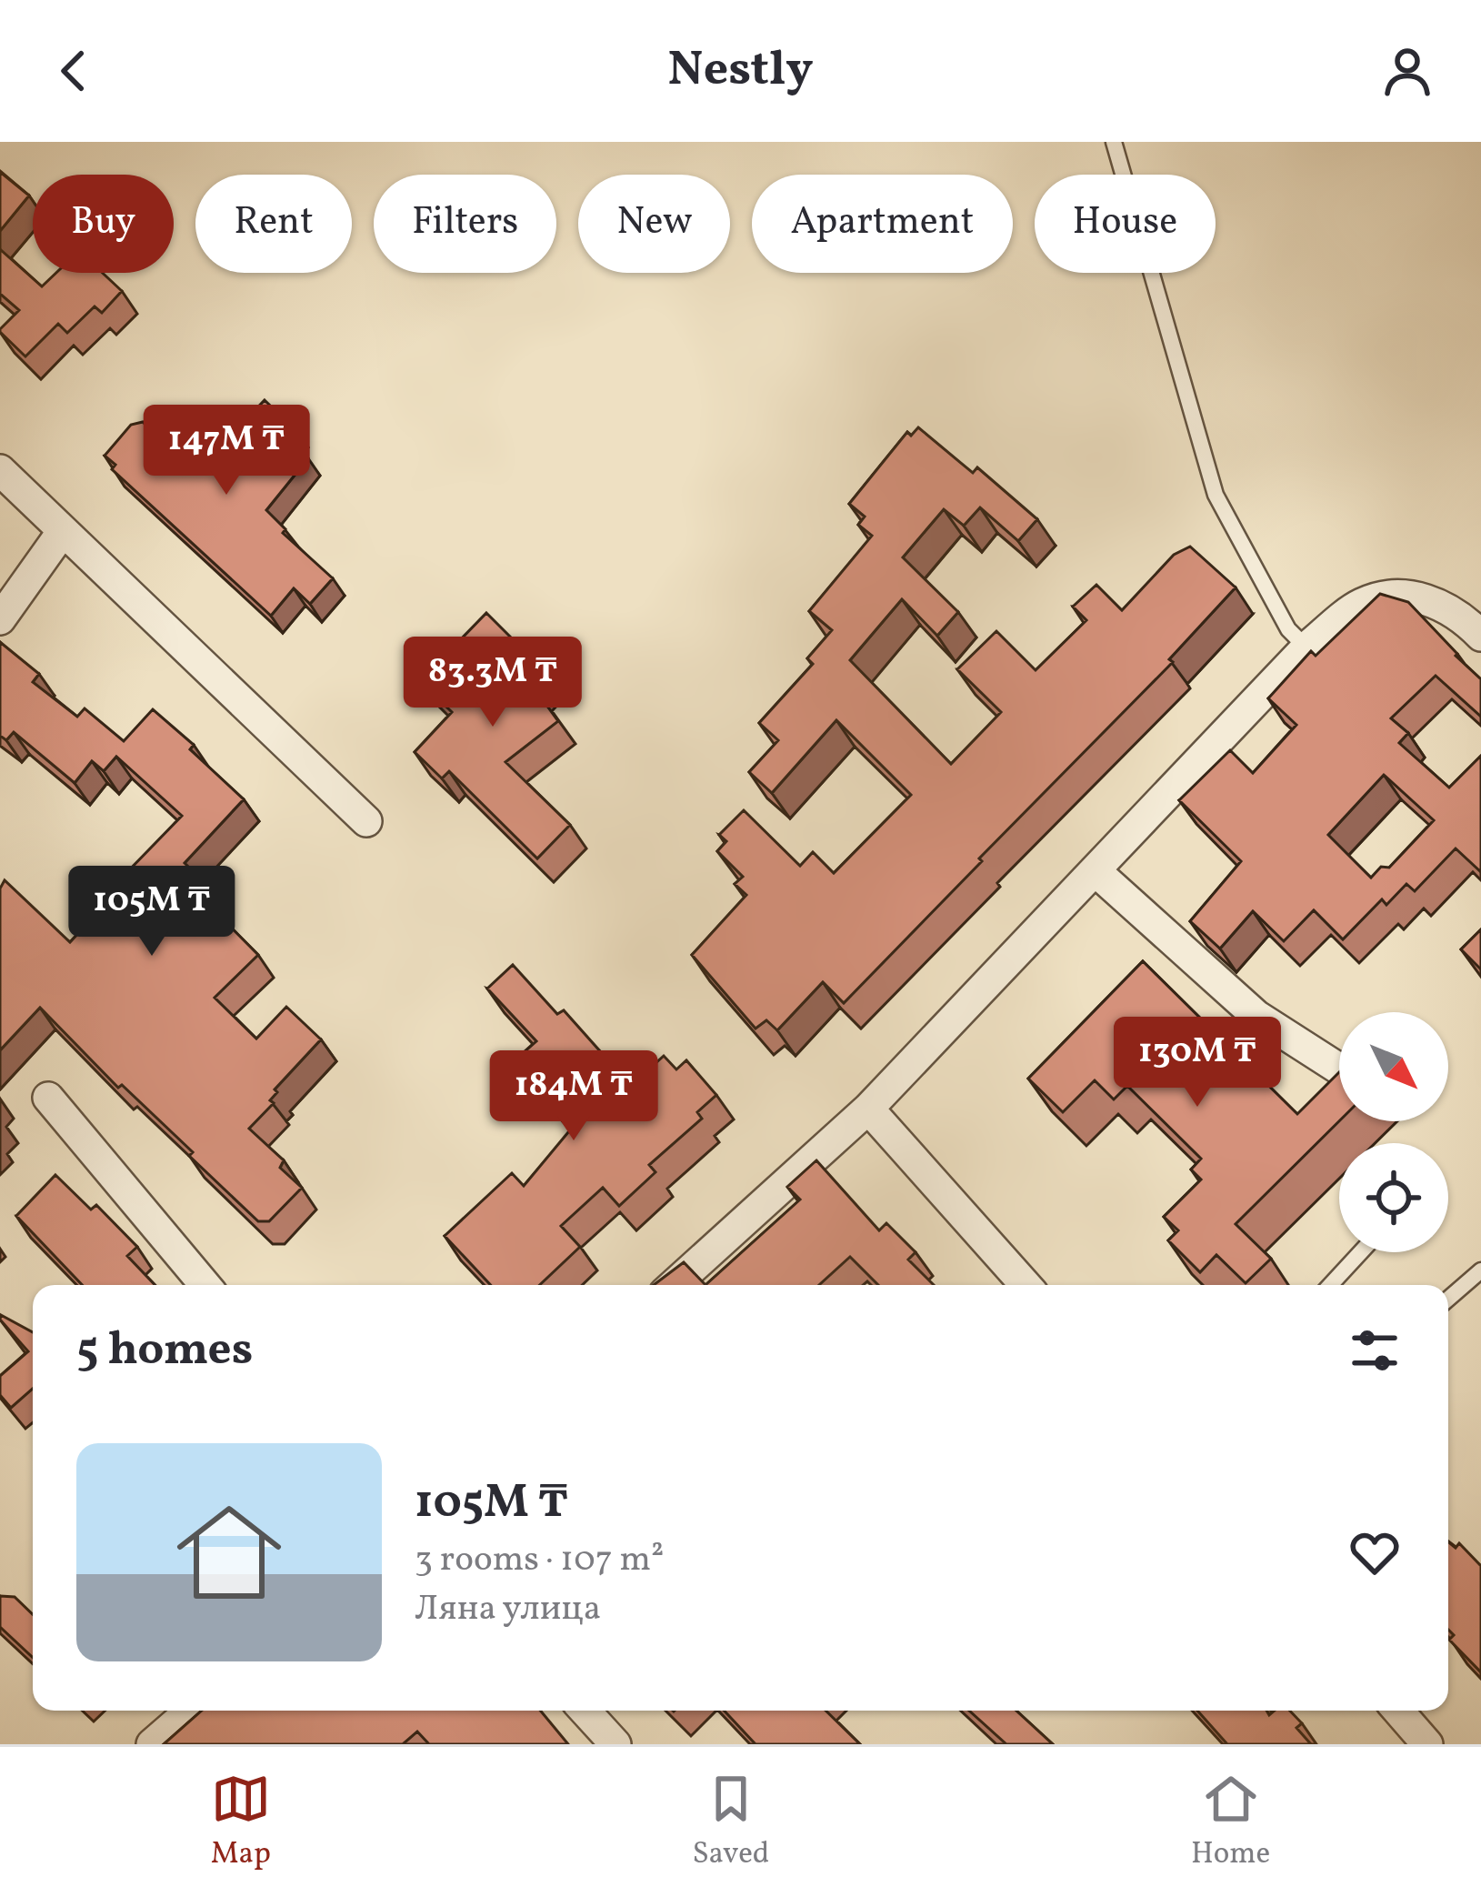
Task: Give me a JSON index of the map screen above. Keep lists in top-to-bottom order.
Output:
{
  "north": "bottom right",
  "page": {
    "header": "Nestly",
    "chip": [
      "Buy",
      "Rent",
      "Filters",
      "New",
      "Apartment",
      "House"
    ],
    "price": [
      "147M ₸",
      "83.3M ₸",
      "105M ₸",
      "130M ₸",
      "184M ₸"
    ],
    "heading": "5 homes",
    "list": [
      {
        "name": "105M ₸",
        "note": "3 rooms · 107 m² · Ляна улица"
      }
    ],
    "tabs": ["Map", "Saved", "Home"]
  }
}
